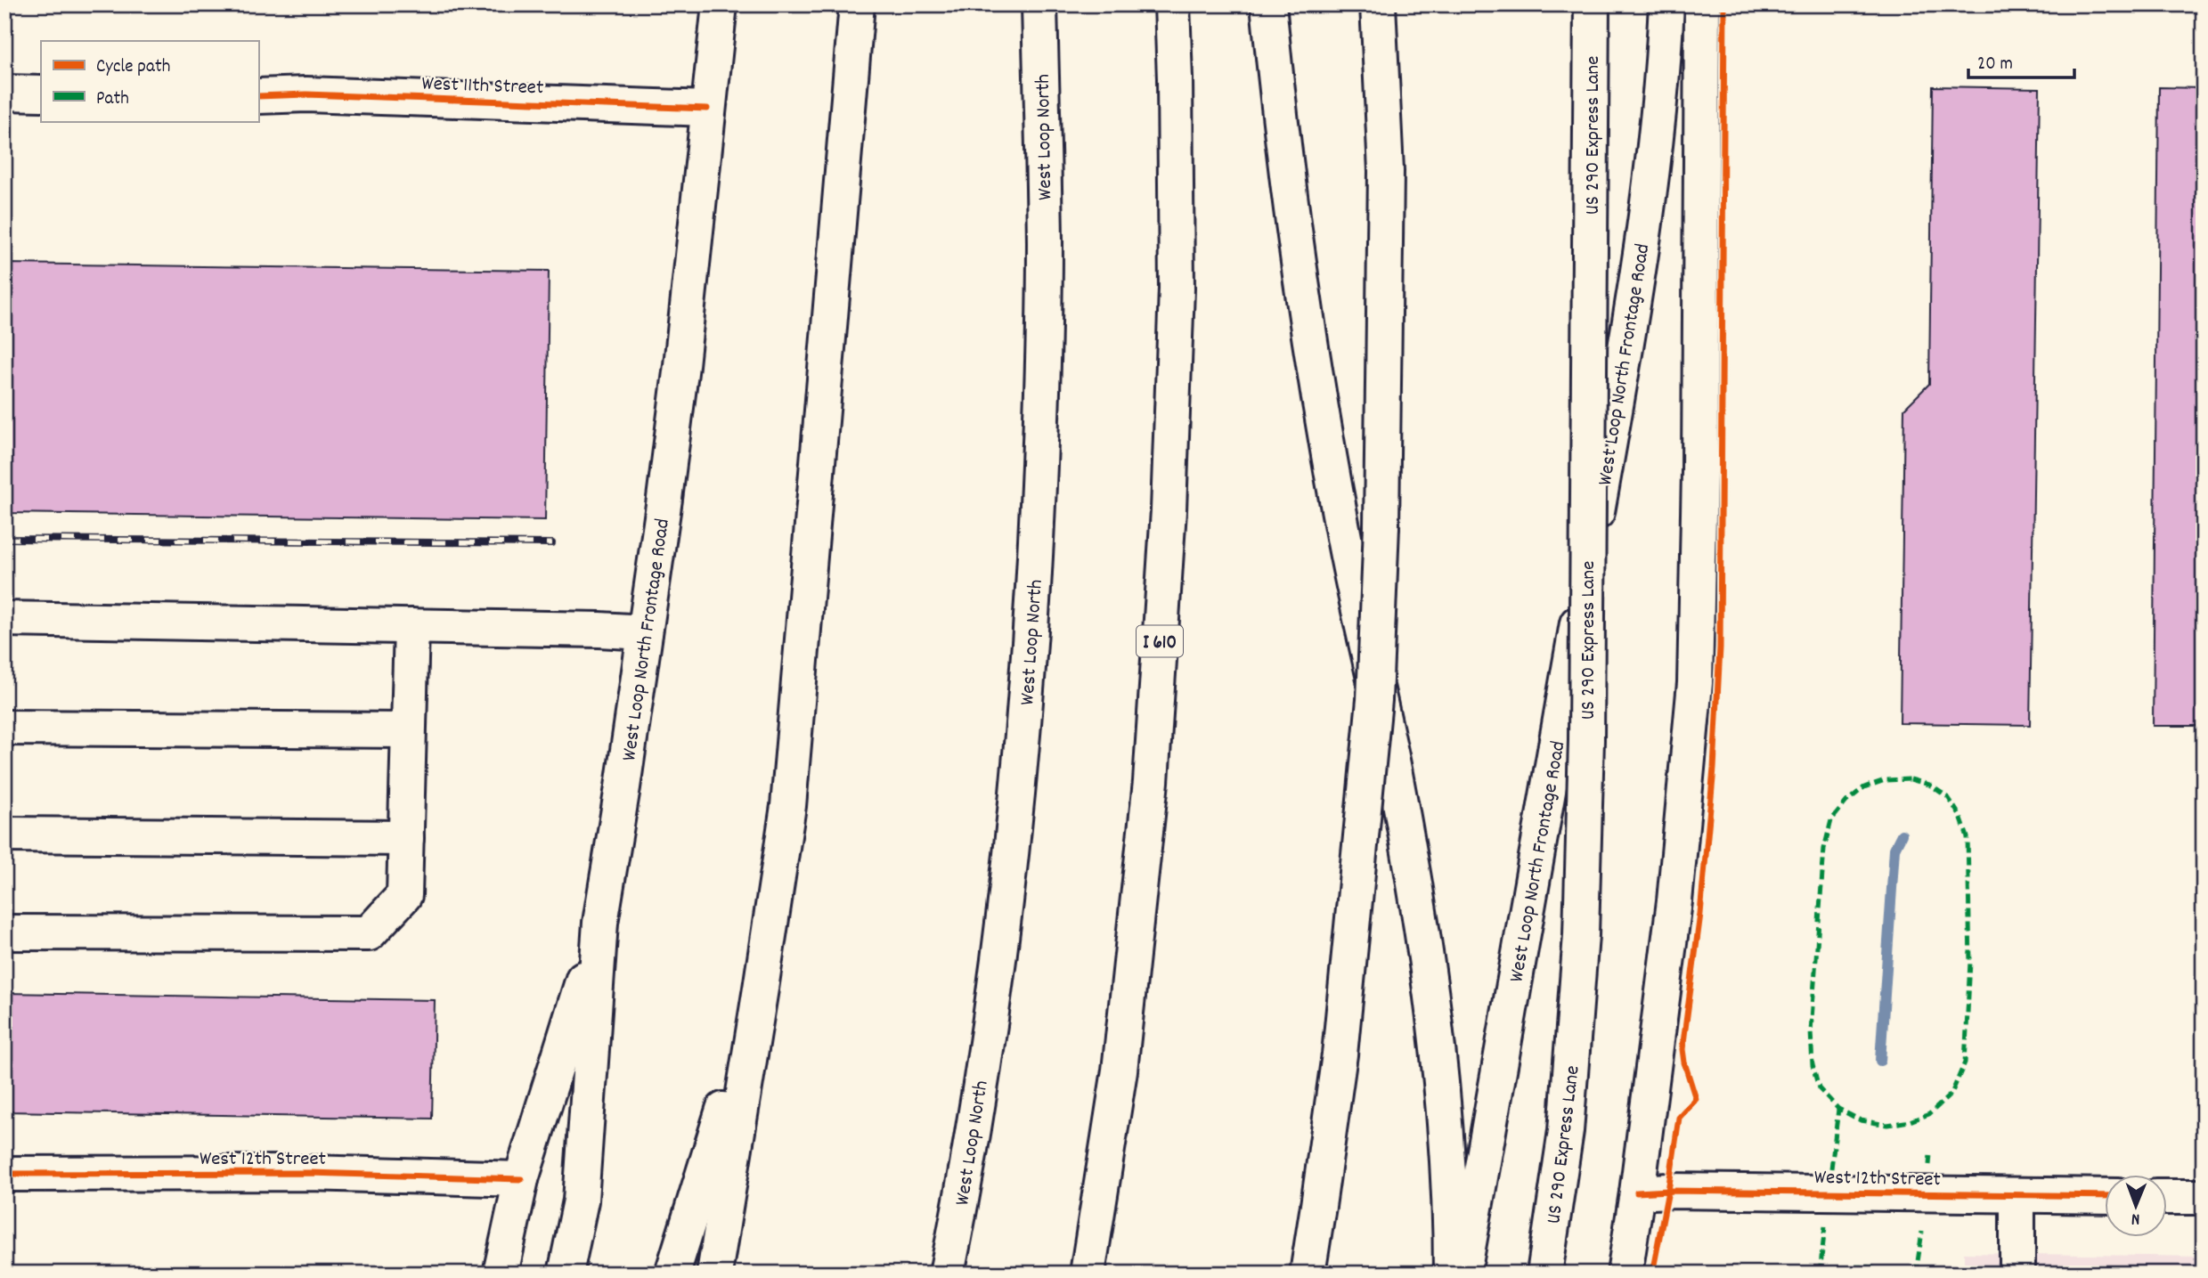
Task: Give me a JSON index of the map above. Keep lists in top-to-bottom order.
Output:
{
  "streets": {
    "main road": [
      "West 11th Street",
      "US 290 Express Lane",
      "West Loop North",
      "West Loop North Frontage Road",
      "I 610",
      "West 12th Street"
    ]
  },
  "crossings": [
    ["West 11th Street", "West Loop North Frontage Road"]
  ],
  "legend": ["Cycle path", "Path"],
  "scale_bar": "20 m",
  "north": "bottom"
}
